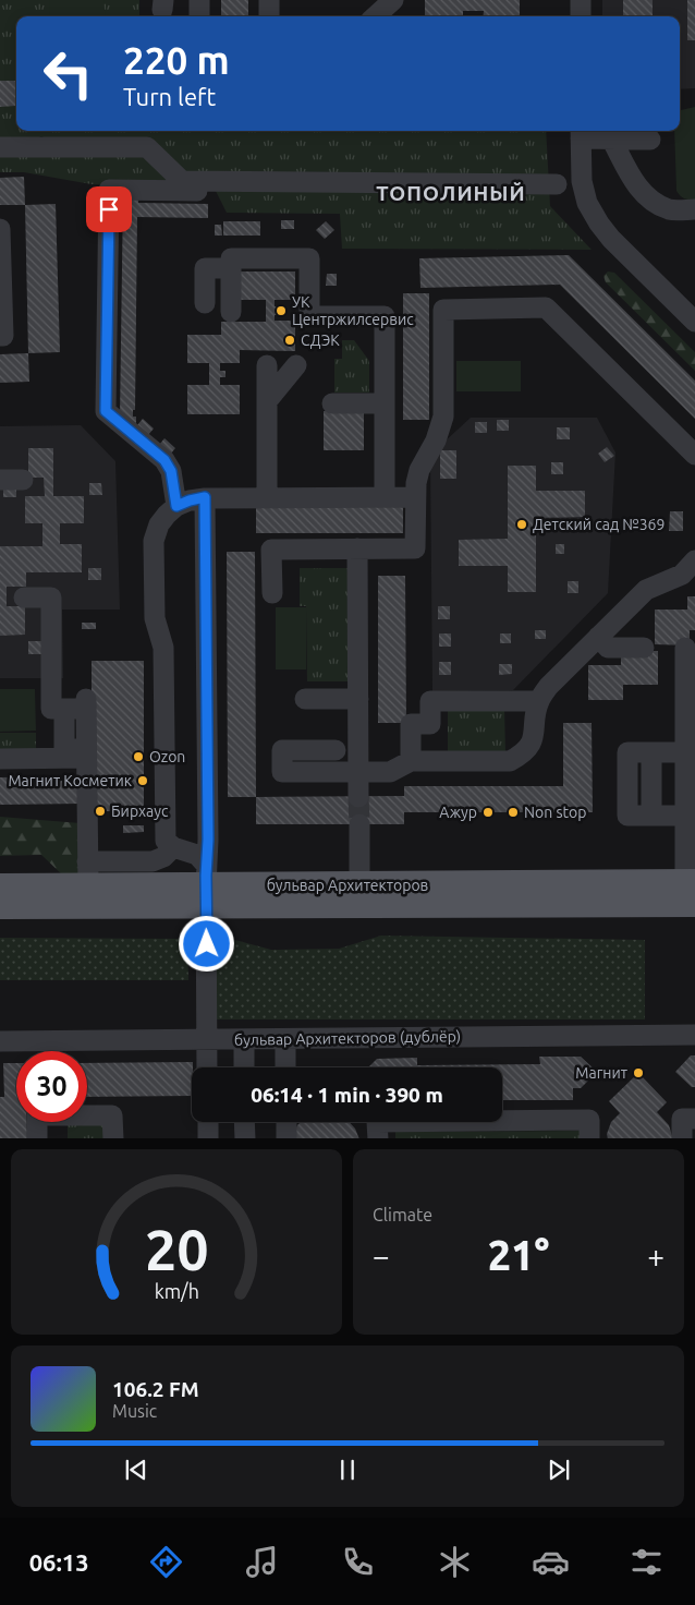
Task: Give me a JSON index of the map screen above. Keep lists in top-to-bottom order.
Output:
{
  "streets": {
    "main road": ["бульвар Архитекторов"],
    "street": ["бульвар Архитекторов (дублёр)"]
  },
  "districts": ["ТОПОЛИНЫЙ"],
  "places": [
    "УК Центржилсервис",
    "СДЭК",
    "Детский сад №369",
    "Ozon",
    "Магнит Косметик",
    "Бирхаус",
    "Ажур",
    "Non stop",
    "Магнит"
  ],
  "page": {
    "turn": ["220 m", "Turn left"],
    "limit": "30",
    "trip": "06:14 · 1 min · 390 m",
    "tile": "Climate",
    "heat": ["−", "21°", "+"],
    "song": ["106.2 FM", "Music"],
    "tabs": "06:13",
    "gauge": ["20", "km/h"]
  }
}
